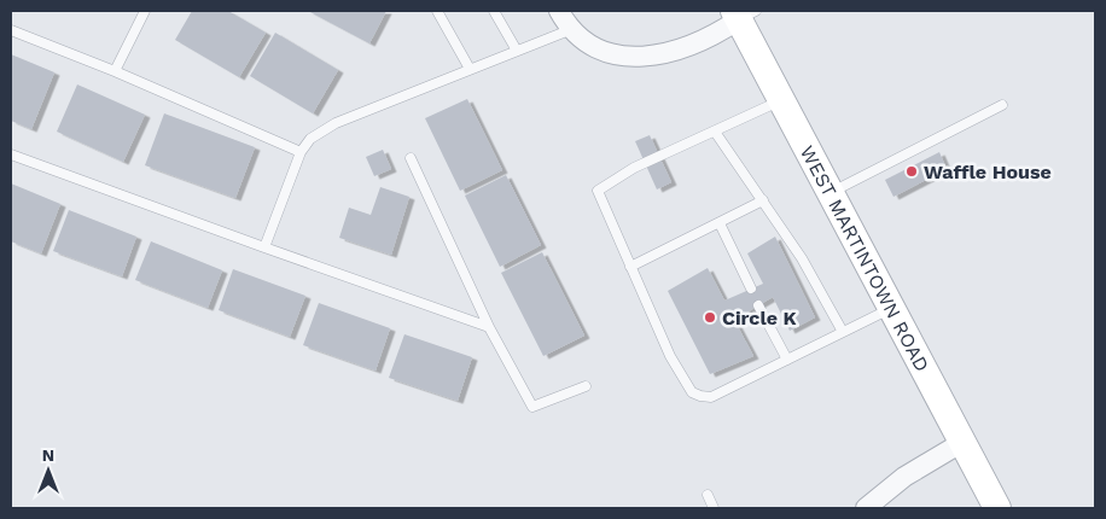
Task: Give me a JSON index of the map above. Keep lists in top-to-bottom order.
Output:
{
  "streets": {
    "main road": ["WEST MARTINTOWN ROAD"]
  },
  "places": ["Waffle House", "Circle K"],
  "north": "top"
}
